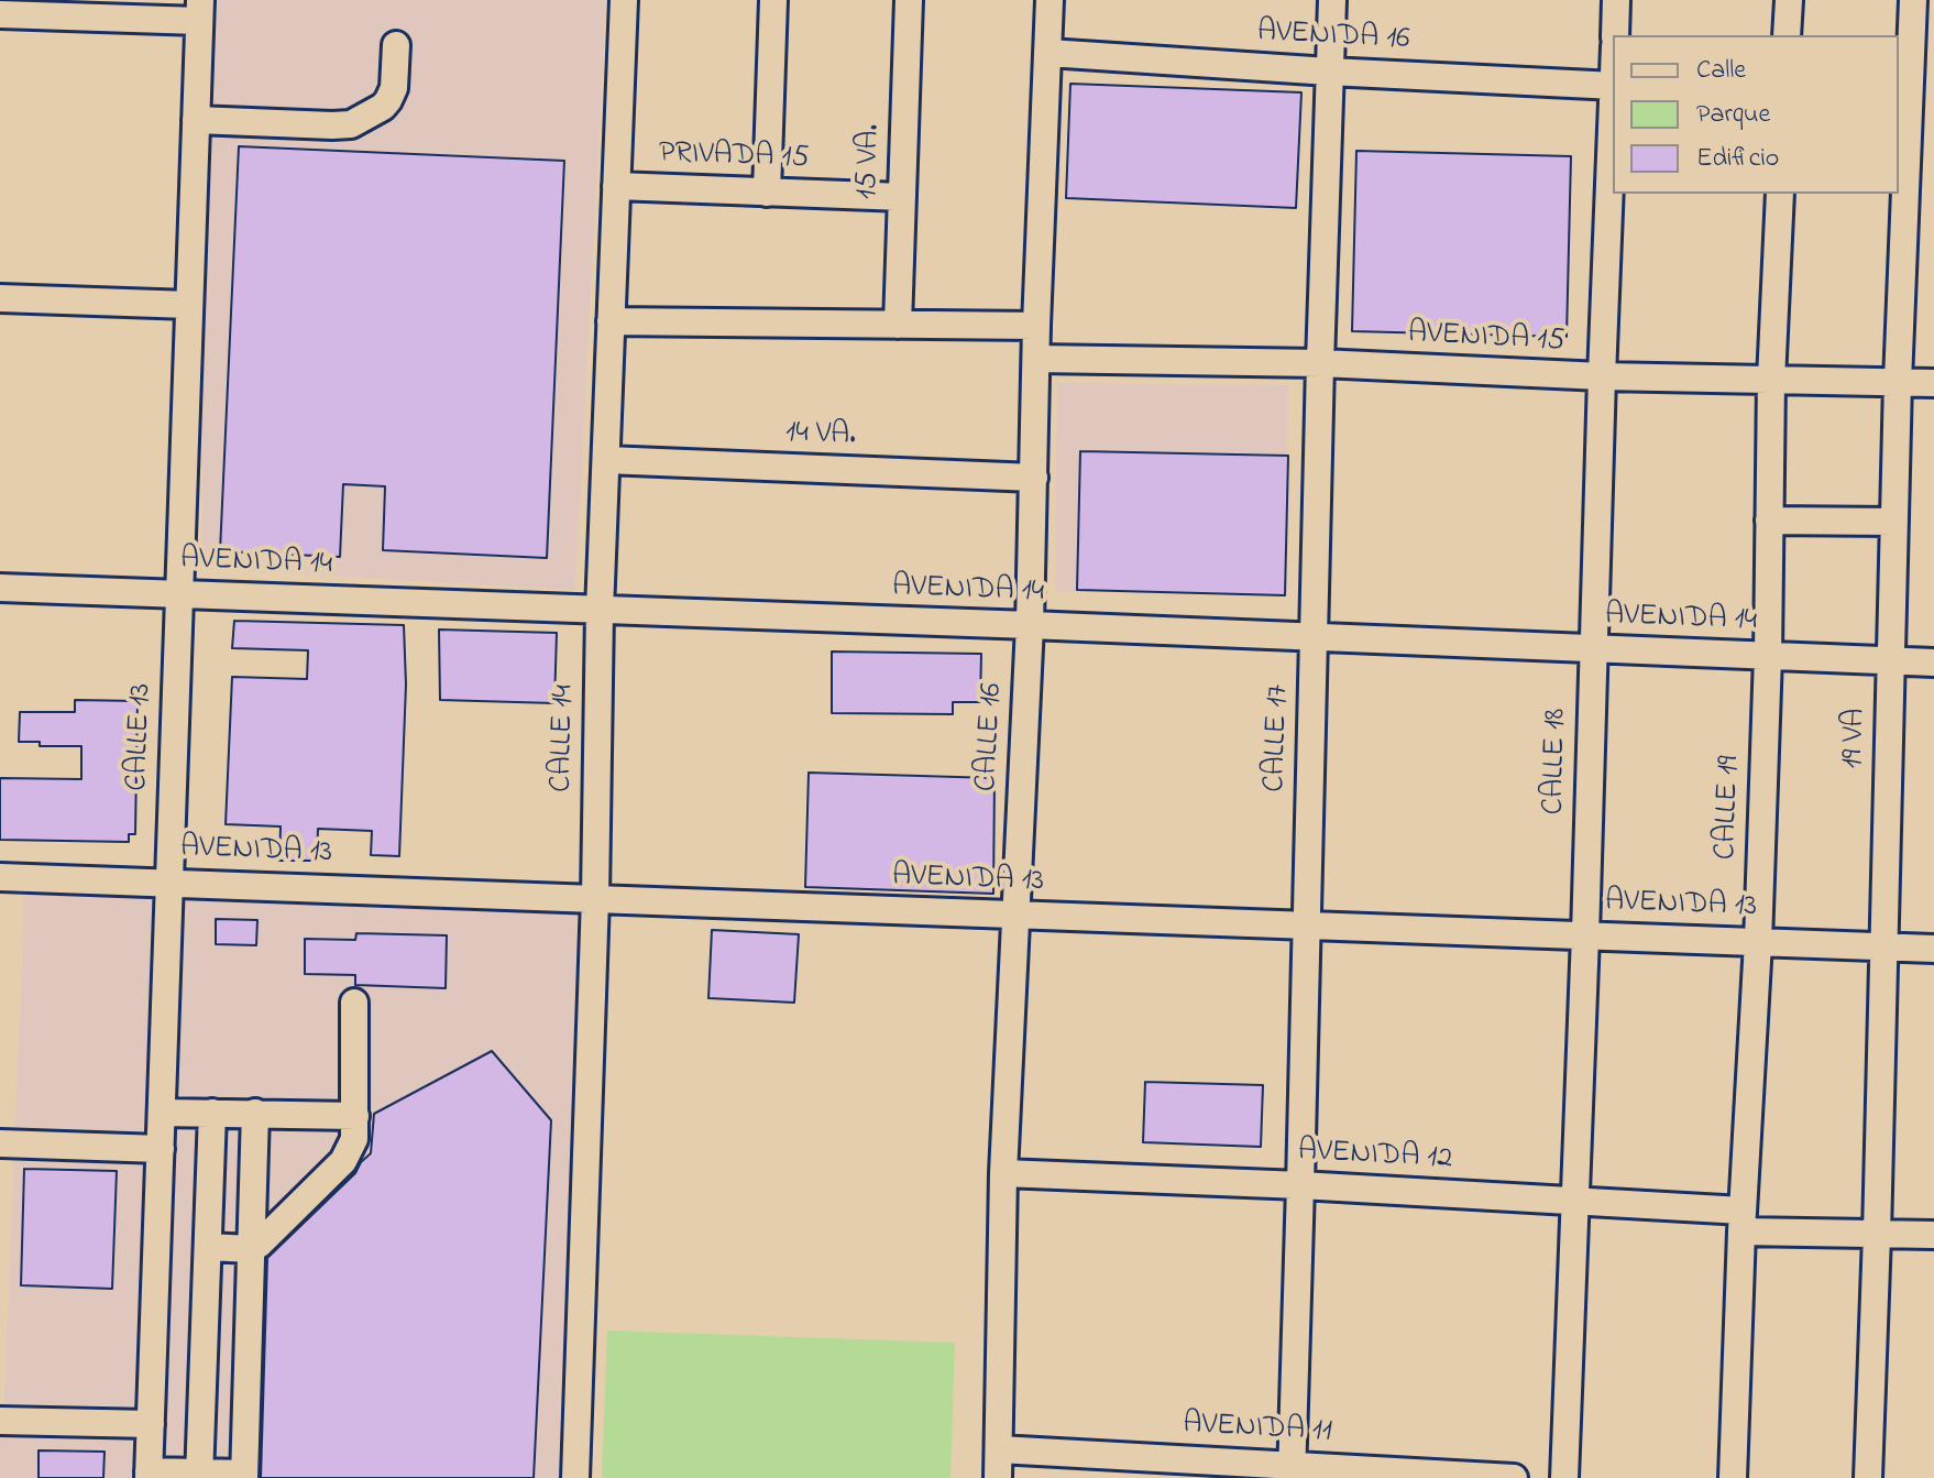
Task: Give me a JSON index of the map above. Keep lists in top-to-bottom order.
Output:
{
  "streets": {
    "street": [
      "AVENIDA 16",
      "PRIVADA 15",
      "15 VA.",
      "AVENIDA 15",
      "14 VA.",
      "AVENIDA 14",
      "CALLE 13",
      "CALLE 16",
      "CALLE 14",
      "CALLE 17",
      "19 VA",
      "CALLE 18",
      "CALLE 19",
      "AVENIDA 13",
      "AVENIDA 12",
      "AVENIDA 11"
    ]
  },
  "crossings": [
    ["AVENIDA 16", "CALLE 16"],
    ["AVENIDA 16", "CALLE 17"],
    ["PRIVADA 15", "15 VA."],
    ["PRIVADA 15", "CALLE 14"],
    ["AVENIDA 15", "CALLE 16"],
    ["AVENIDA 15", "CALLE 17"],
    ["AVENIDA 15", "19 VA"],
    ["AVENIDA 15", "CALLE 18"],
    ["AVENIDA 15", "CALLE 19"],
    ["14 VA.", "CALLE 16"],
    ["14 VA.", "CALLE 14"],
    ["AVENIDA 14", "CALLE 13"],
    ["AVENIDA 14", "CALLE 16"],
    ["AVENIDA 14", "CALLE 14"],
    ["AVENIDA 14", "CALLE 17"],
    ["AVENIDA 14", "19 VA"],
    ["AVENIDA 14", "CALLE 18"],
    ["AVENIDA 14", "CALLE 19"],
    ["CALLE 13", "AVENIDA 13"],
    ["CALLE 16", "AVENIDA 13"],
    ["CALLE 16", "AVENIDA 12"],
    ["CALLE 16", "AVENIDA 11"],
    ["CALLE 14", "AVENIDA 13"],
    ["CALLE 17", "AVENIDA 13"],
    ["CALLE 17", "AVENIDA 12"],
    ["CALLE 17", "AVENIDA 11"],
    ["19 VA", "AVENIDA 13"],
    ["19 VA", "AVENIDA 12"],
    ["CALLE 18", "AVENIDA 13"],
    ["CALLE 18", "AVENIDA 12"],
    ["CALLE 19", "AVENIDA 13"],
    ["CALLE 19", "AVENIDA 12"]
  ],
  "legend": ["Calle", "Parque", "Edificio"]
}
